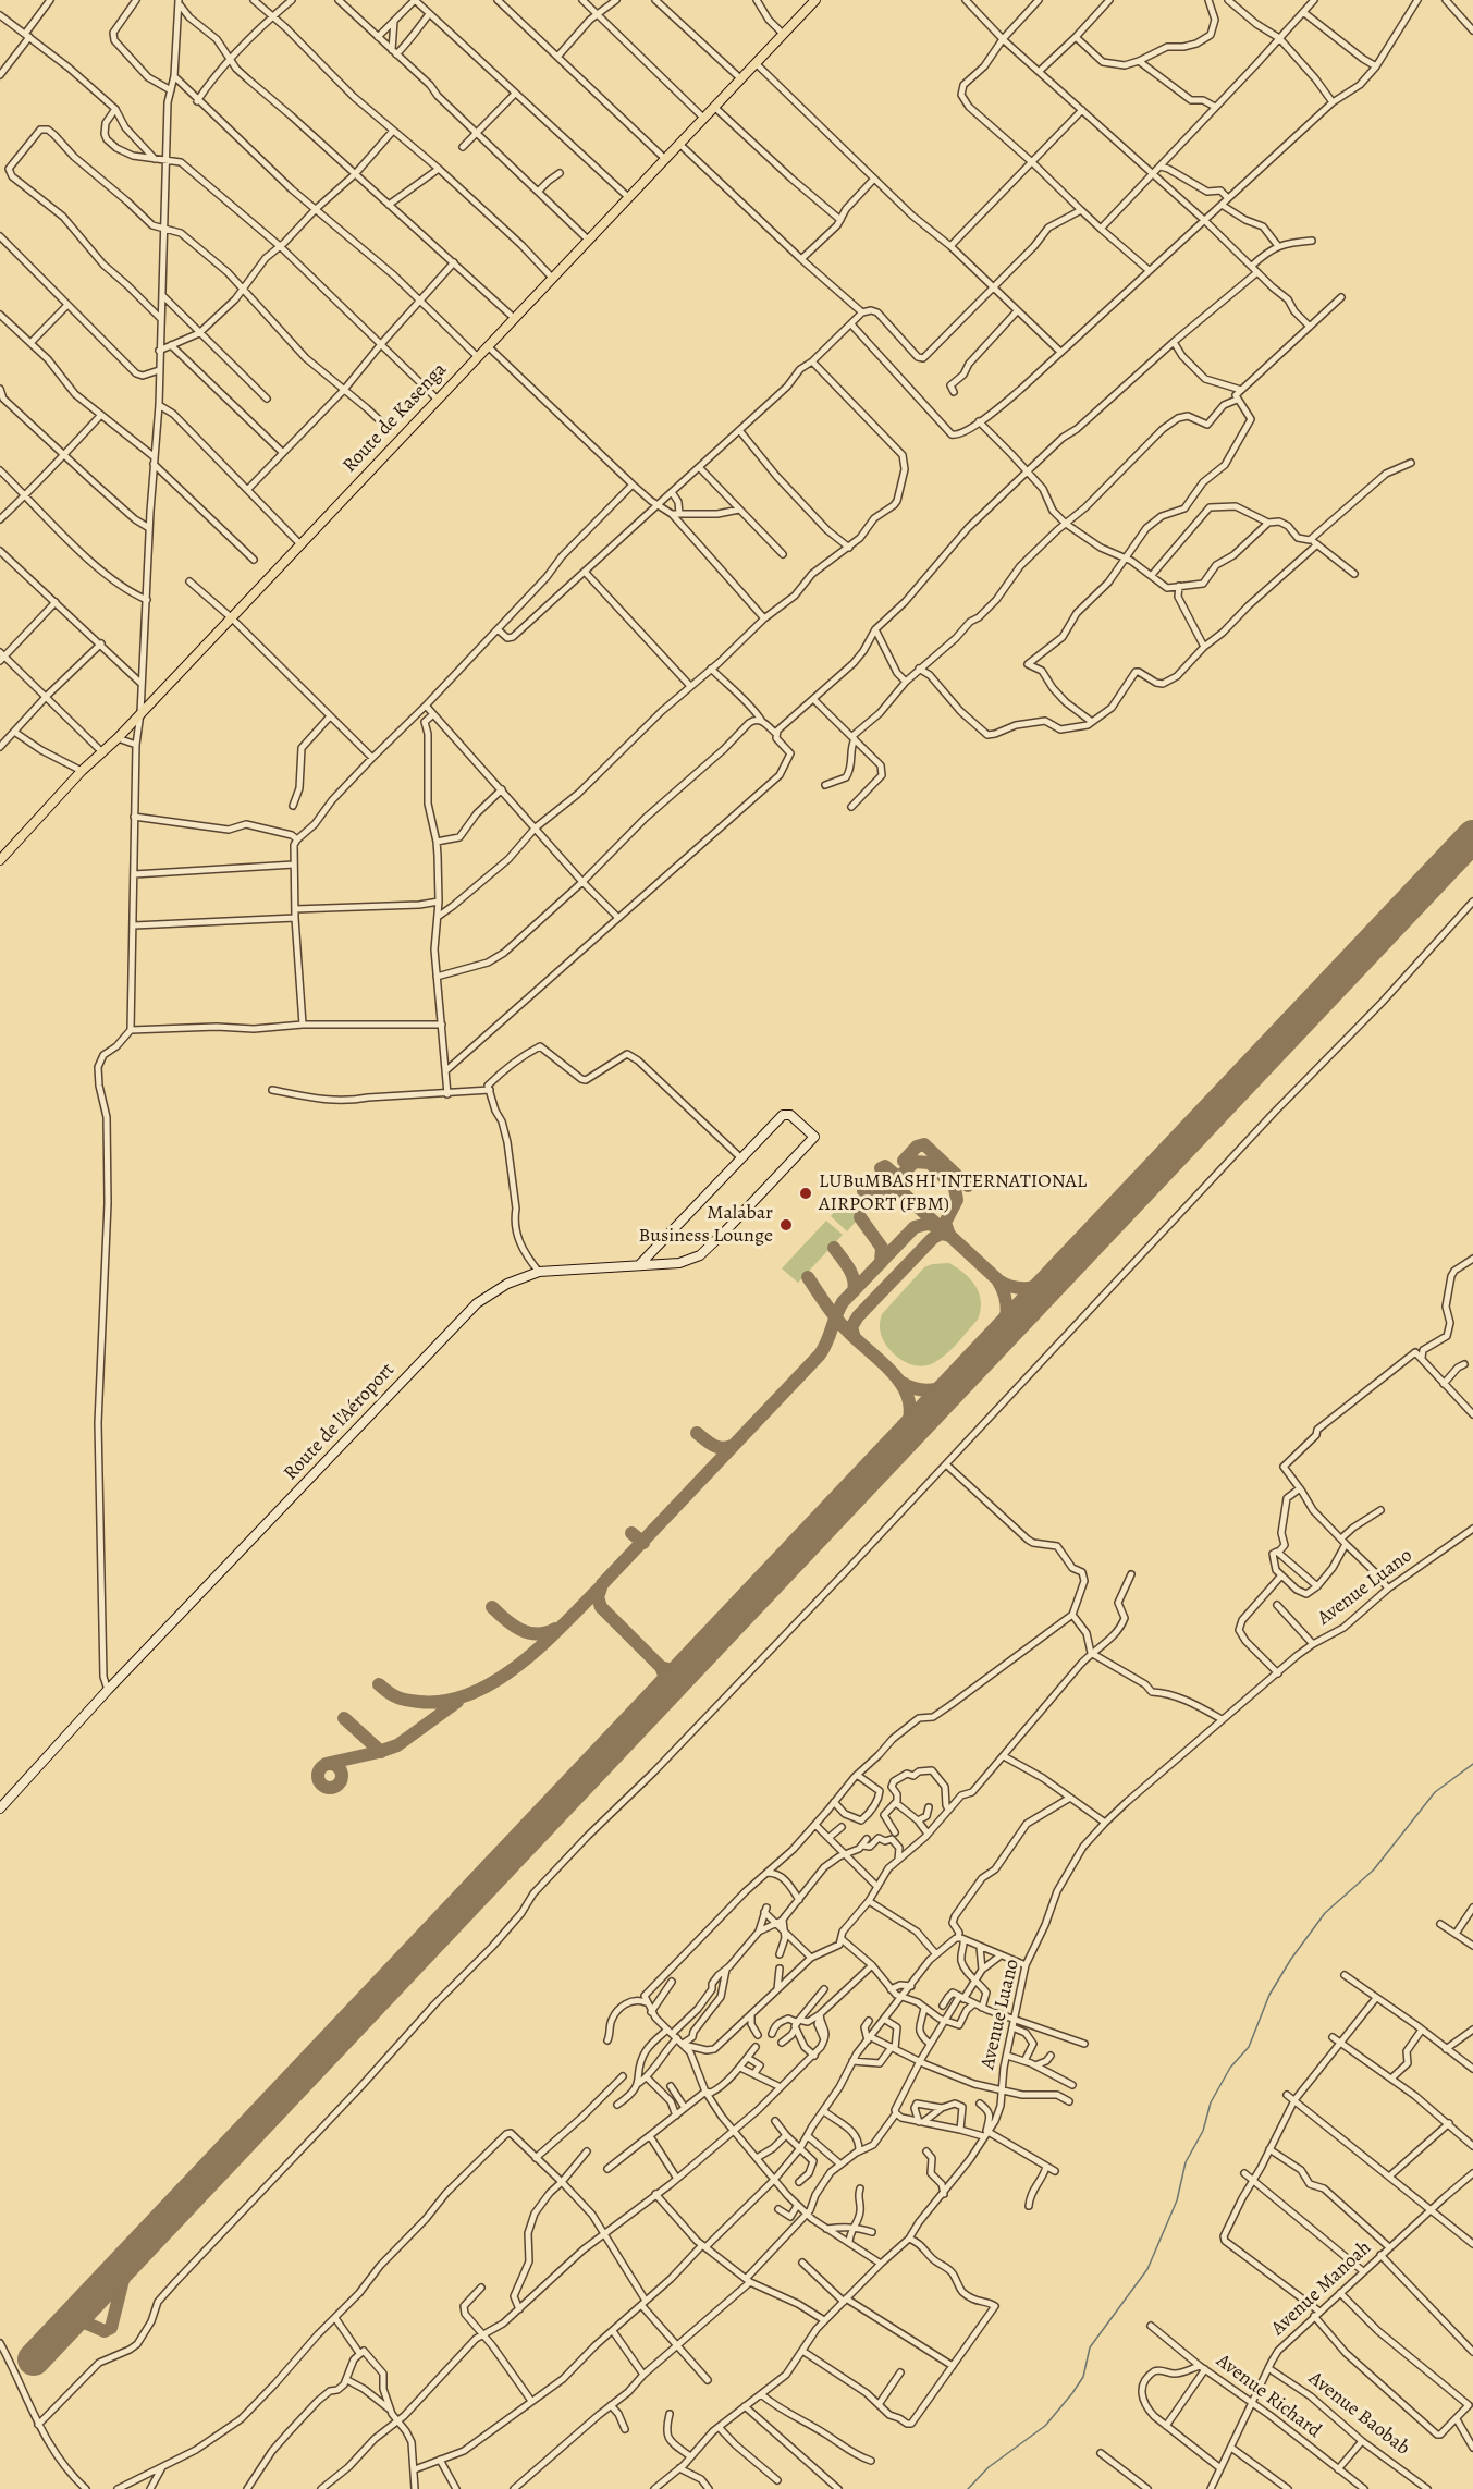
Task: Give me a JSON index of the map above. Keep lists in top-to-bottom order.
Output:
{
  "streets": {
    "highway": ["Route de Kasenga"],
    "main road": ["Route de l'Aéroport"],
    "street": [
      "Avenue Luano",
      "Avenue Manoah",
      "Avenue Richard",
      "Avenue Baobab"
    ]
  },
  "crossings": [
    ["Avenue Manoah", "Avenue Richard"],
    ["Avenue Manoah", "Avenue Baobab"]
  ],
  "places": ["LUBuMBASHI INTERNATIONAL AIRPORT (FBM)", "Malabar Business Lounge"]
}
